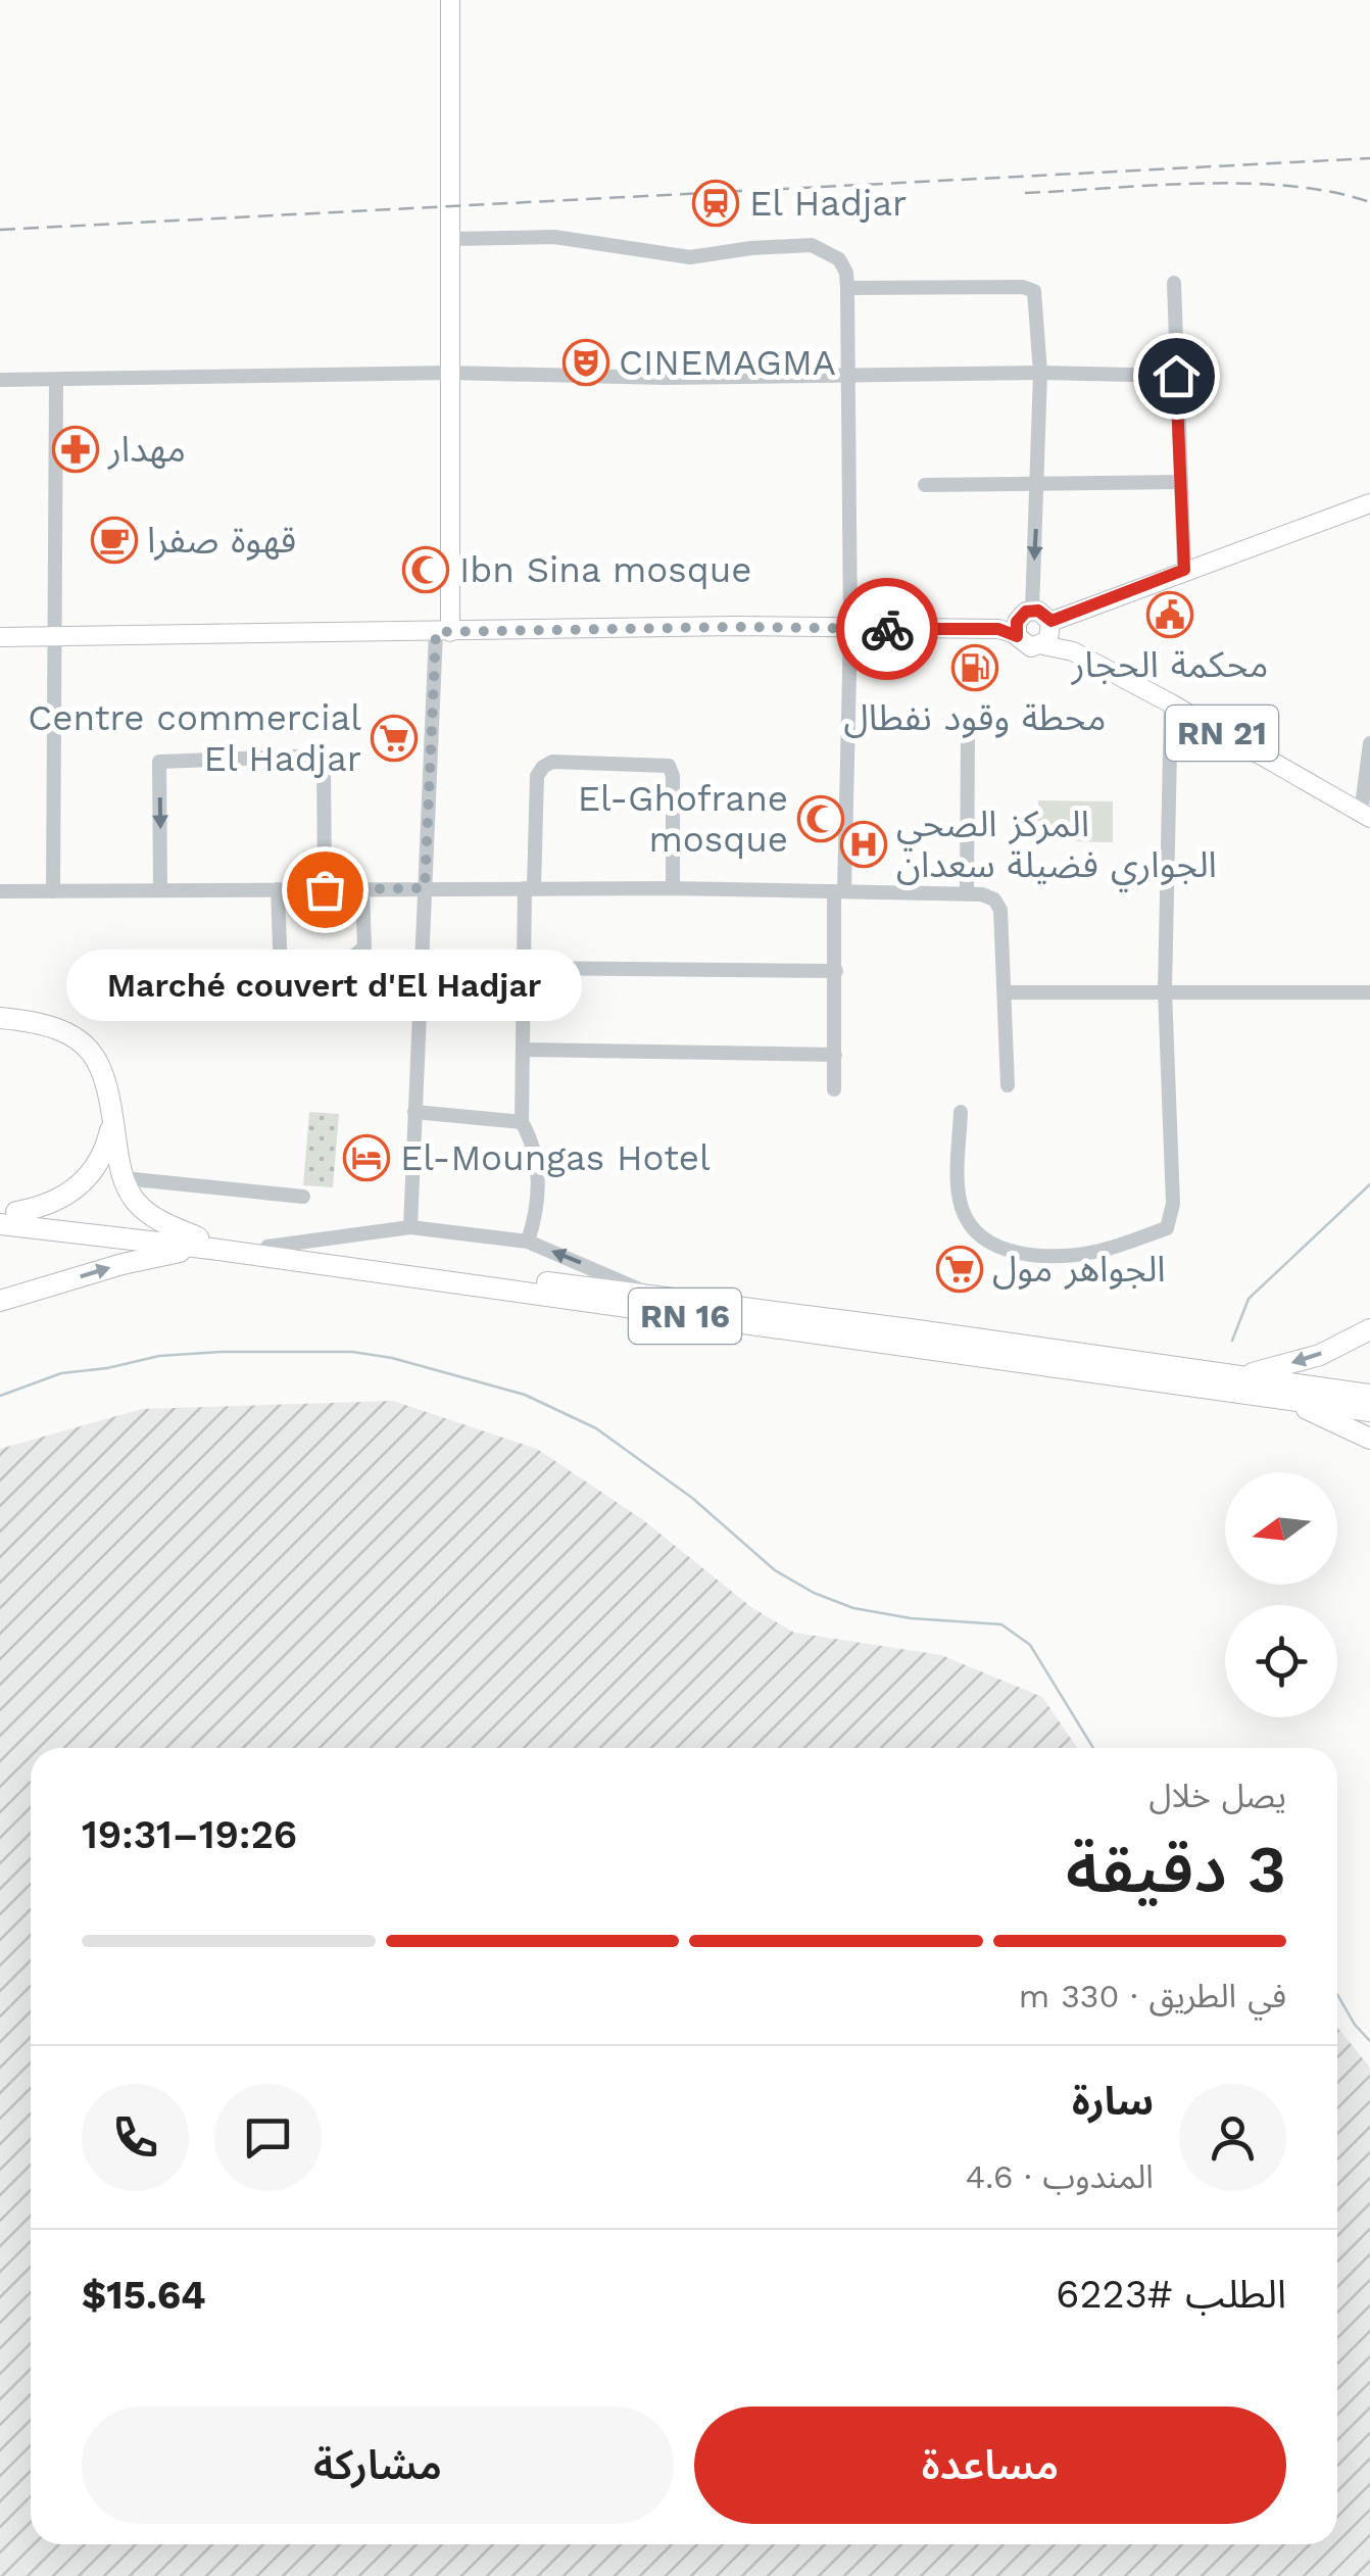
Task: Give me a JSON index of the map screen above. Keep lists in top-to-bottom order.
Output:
{
  "streets": {
    "highway": ["RN 16"],
    "main road": ["RN 21"]
  },
  "places": {
    "station": ["El Hadjar"],
    "theatre": ["CINEMAGMA"],
    "pharmacy": ["مهدار"],
    "cafe": ["قهوة صفرا"],
    "mosque": ["Ibn Sina mosque", "El-Ghofrane mosque"],
    "public building": ["محكمة الحجار"],
    "fuel station": ["محطة وقود نفطال"],
    "supermarket": ["Centre commercial El Hadjar", "الجواهر مول"],
    "hospital": ["المركز الصحي الجواري فضيلة سعدان"],
    "other": ["Marché couvert d'El Hadjar"],
    "hotel": ["El-Moungas Hotel"]
  },
  "north": "left",
  "page": {
    "bubble": "Marché couvert d'El Hadjar",
    "heading": ["3 دقيقة", "يصل خلال", "19:26–19:31"],
    "panel": [
      "سارة",
      "المندوب · 4.6",
      "الطلب #6223",
      "$15.64"
    ],
    "bar": "في الطريق · 330 m",
    "buttons": ["مساعدة", "مشاركة"]
  }
}
